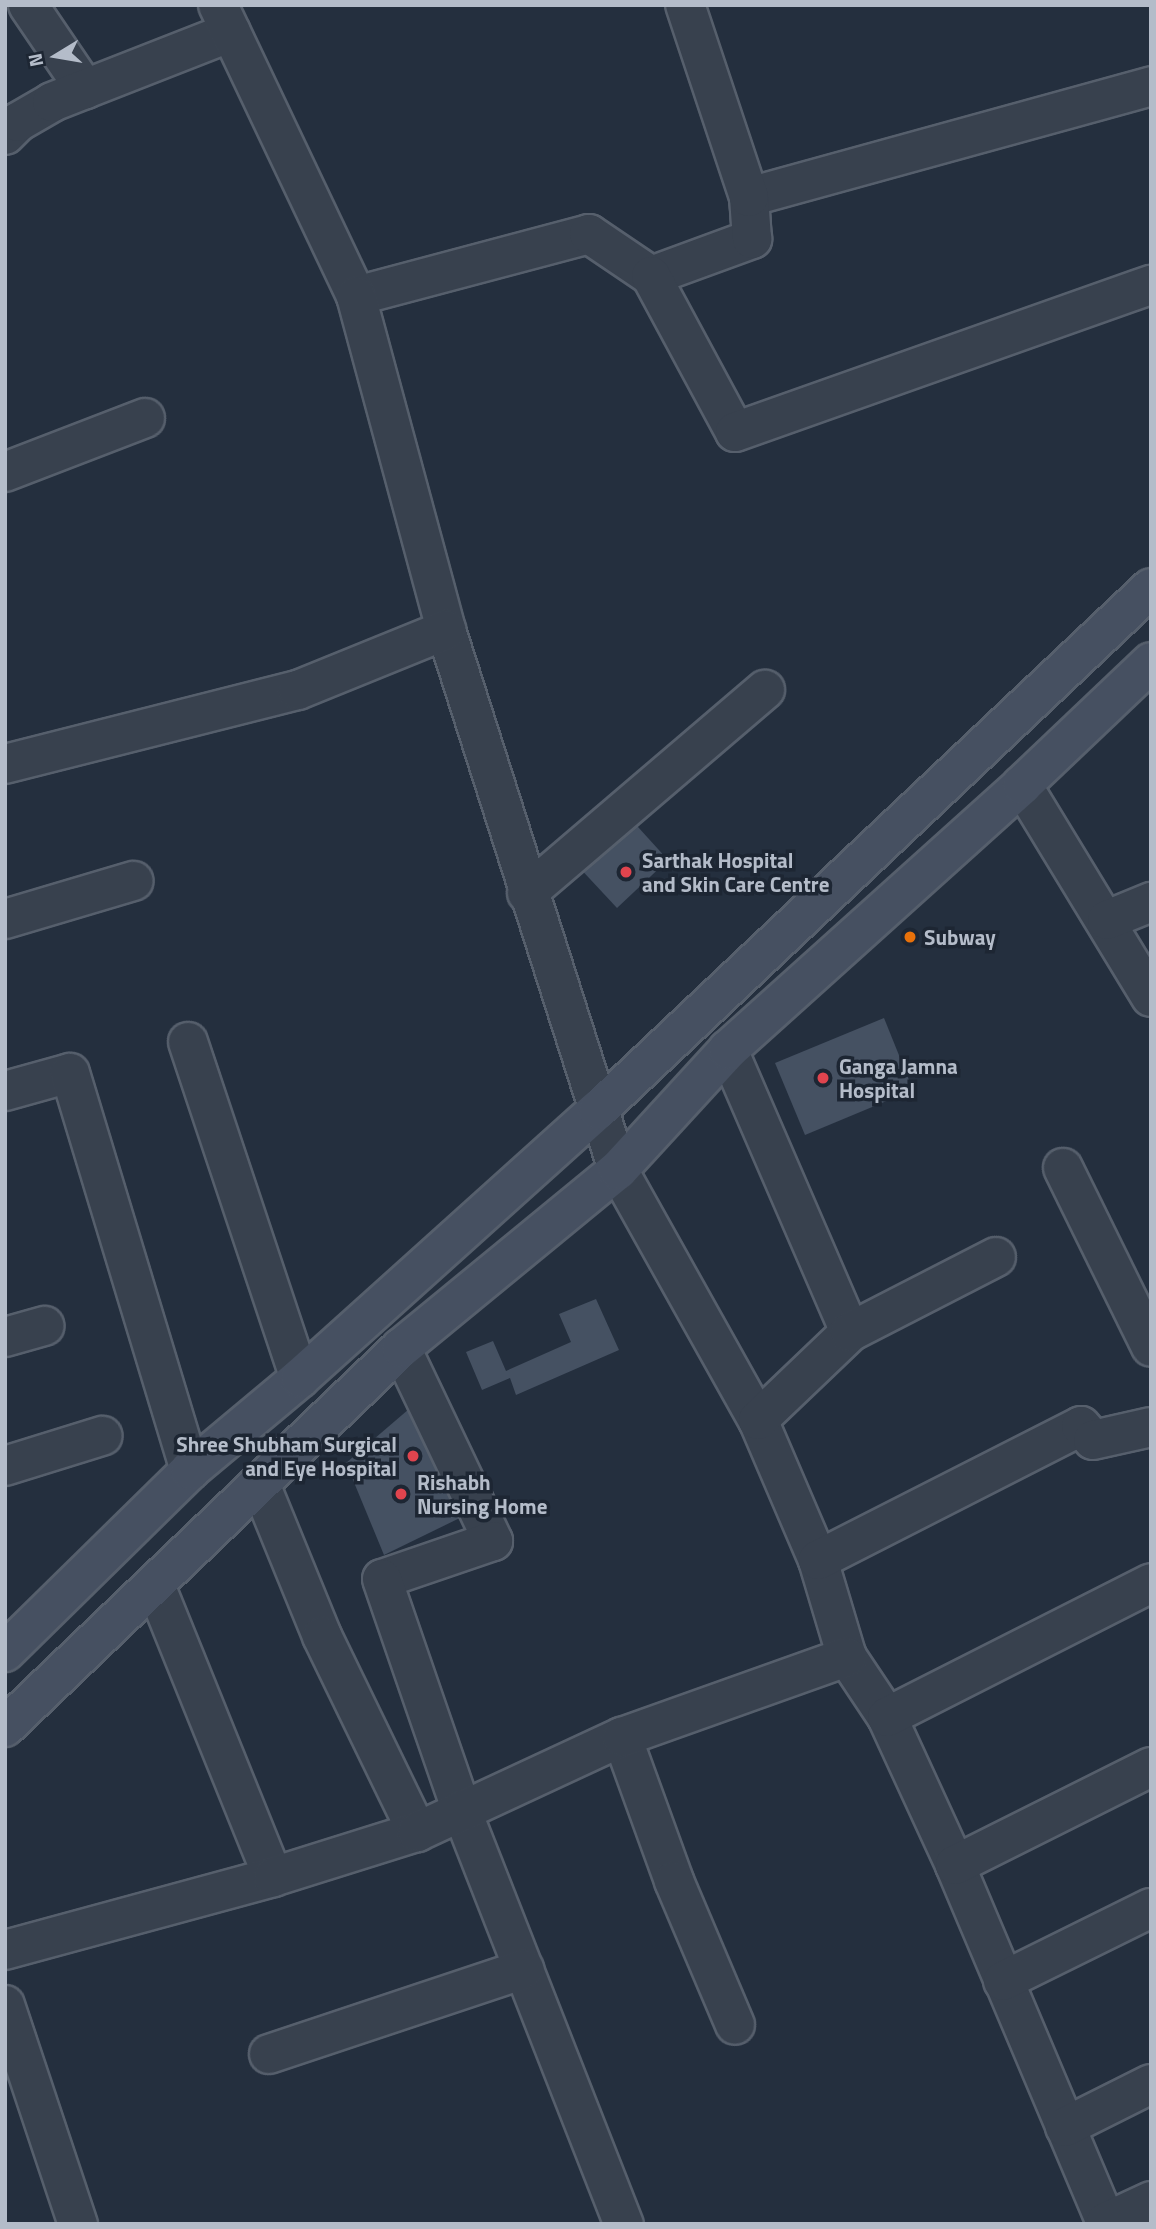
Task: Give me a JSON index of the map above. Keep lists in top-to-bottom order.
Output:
{
  "places": [
    "Sarthak Hospital and Skin Care Centre",
    "Subway",
    "Ganga Jamna Hospital",
    "Shree Shubham Surgical and Eye Hospital",
    "Rishabh Nursing Home"
  ],
  "north": "left"
}
